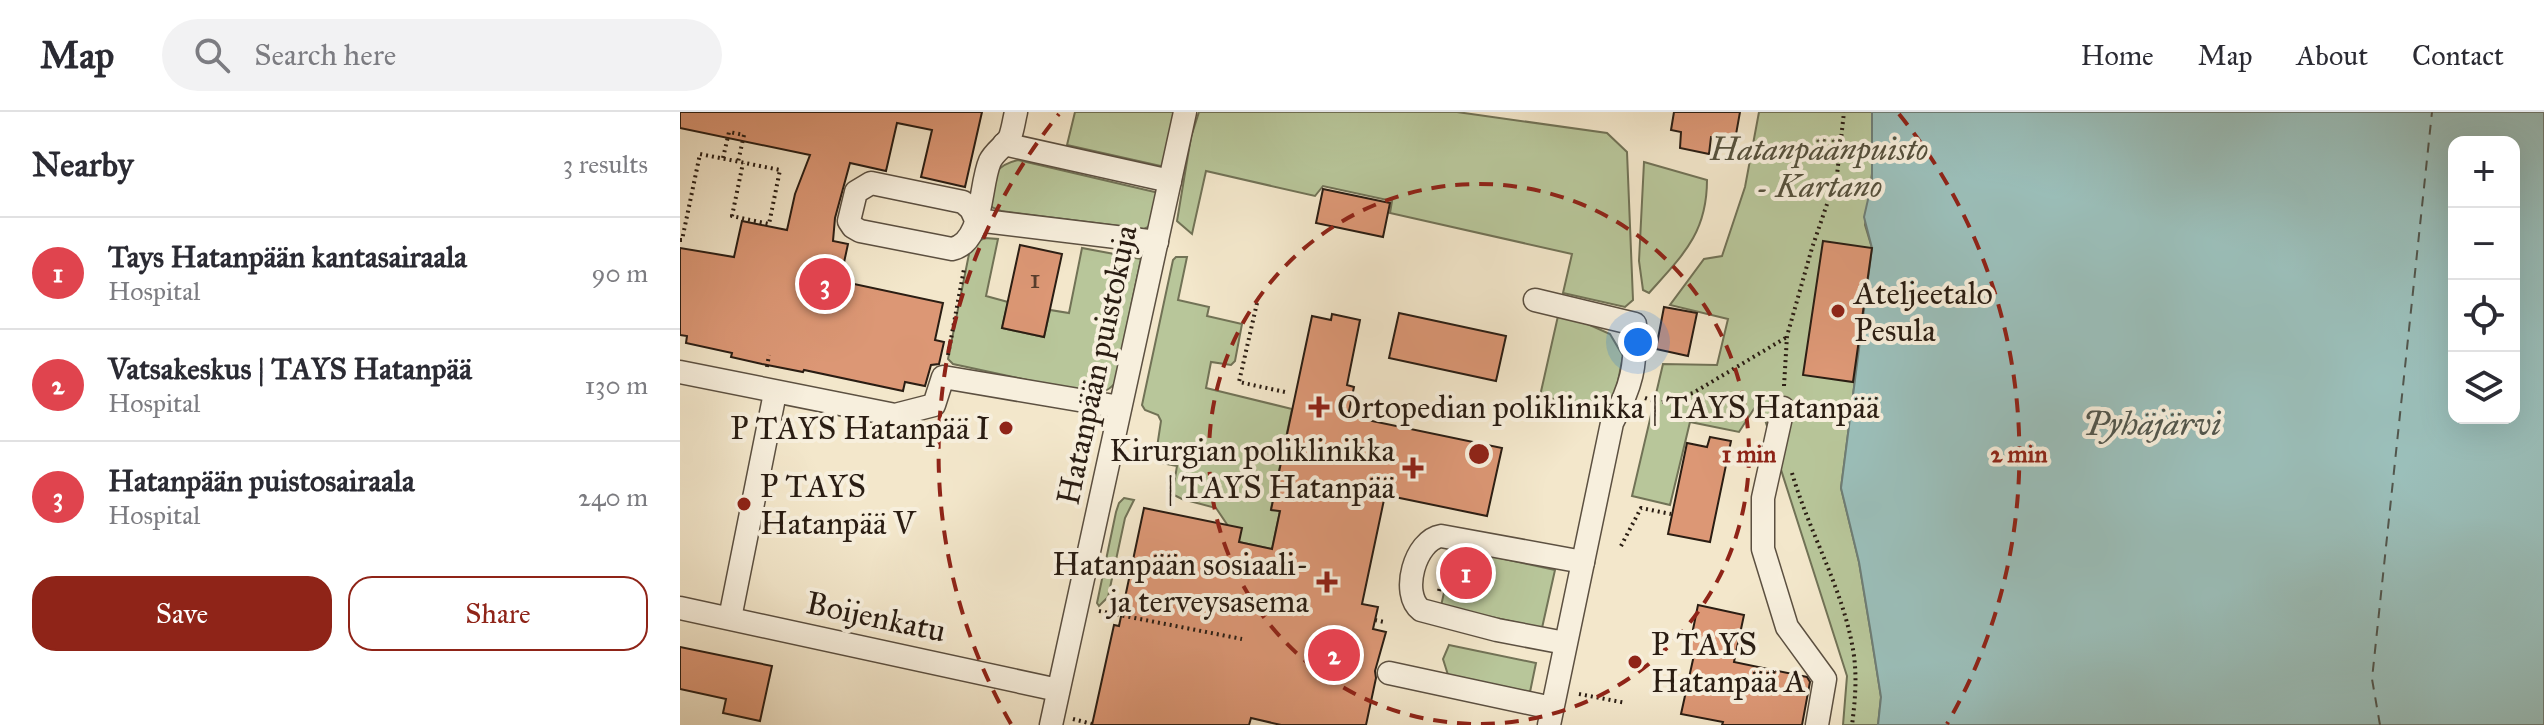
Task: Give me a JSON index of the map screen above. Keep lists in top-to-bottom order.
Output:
{
  "streets": {
    "street": ["Hatanpään puistokuja", "Boijenkatu"]
  },
  "crossings": [
    ["Hatanpään puistokuja", "Boijenkatu"]
  ],
  "water": ["Pyhäjärvi"],
  "parks": ["Hatanpäänpuisto - Kartano"],
  "places": {
    "other": [
      "Ateljeetalo Pesula",
      "P TAYS Hatanpää I",
      "P TAYS Hatanpää V",
      "P TAYS Hatanpää A"
    ],
    "health": ["Ortopedian poliklinikka | TAYS Hatanpää", "Kirurgian poliklinikka | TAYS Hatanpää", "Hatanpään sosiaali- ja terveysasema"]
  },
  "house_numbers": ["1"],
  "page": {
    "header": "Map",
    "search": "Search here",
    "nav": [
      "Home",
      "Map",
      "About",
      "Contact"
    ],
    "heading": ["Nearby", "3 results"],
    "map_buttons": ["+", "−"],
    "list": [
      {
        "mark": "1",
        "name": "Tays Hatanpään kantasairaala",
        "note": "Hospital",
        "value": "90 m"
      },
      {
        "mark": "2",
        "name": "Vatsakeskus | TAYS Hatanpää",
        "note": "Hospital",
        "value": "130 m"
      },
      {
        "mark": "3",
        "name": "Hatanpään puistosairaala",
        "note": "Hospital",
        "value": "240 m"
      }
    ],
    "pins": ["3", "1", "2"],
    "buttons": ["Save", "Share"]
  },
  "rings": ["1 min", "2 min"]
}
